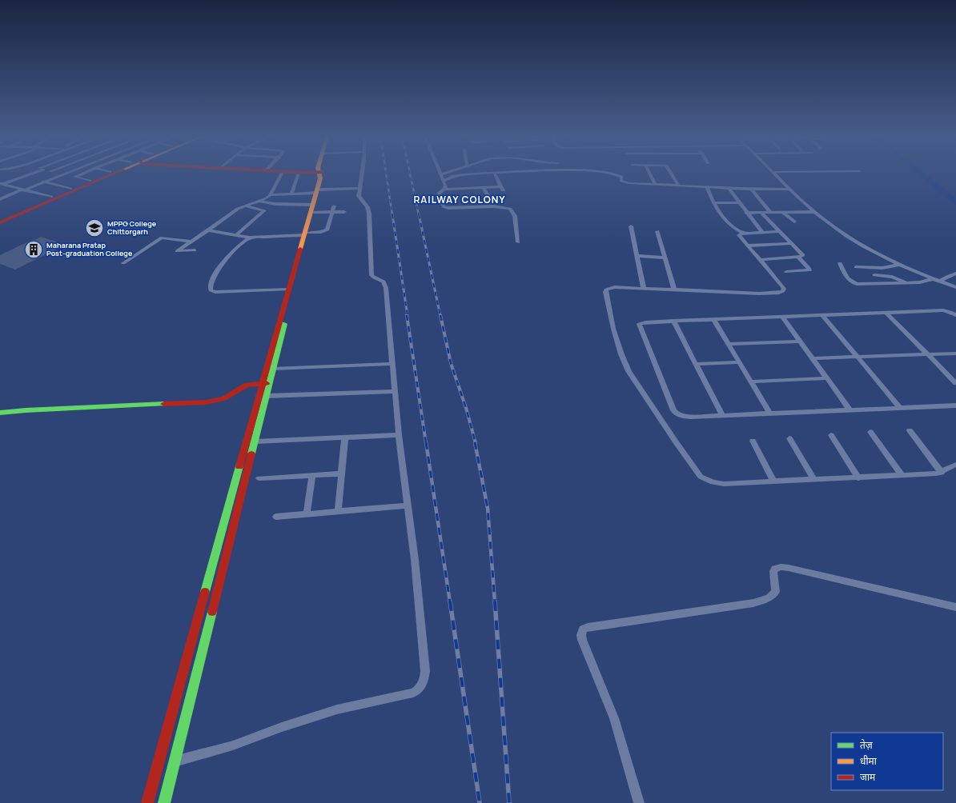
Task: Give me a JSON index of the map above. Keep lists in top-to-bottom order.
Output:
{
  "districts": ["RAILWAY COLONY"],
  "places": {
    "school or university": ["MPPG College Chittorgarh"],
    "building": ["Maharana Pratap Post-graduation College"]
  },
  "legend": ["तेज़", "धीमा", "जाम"]
}
